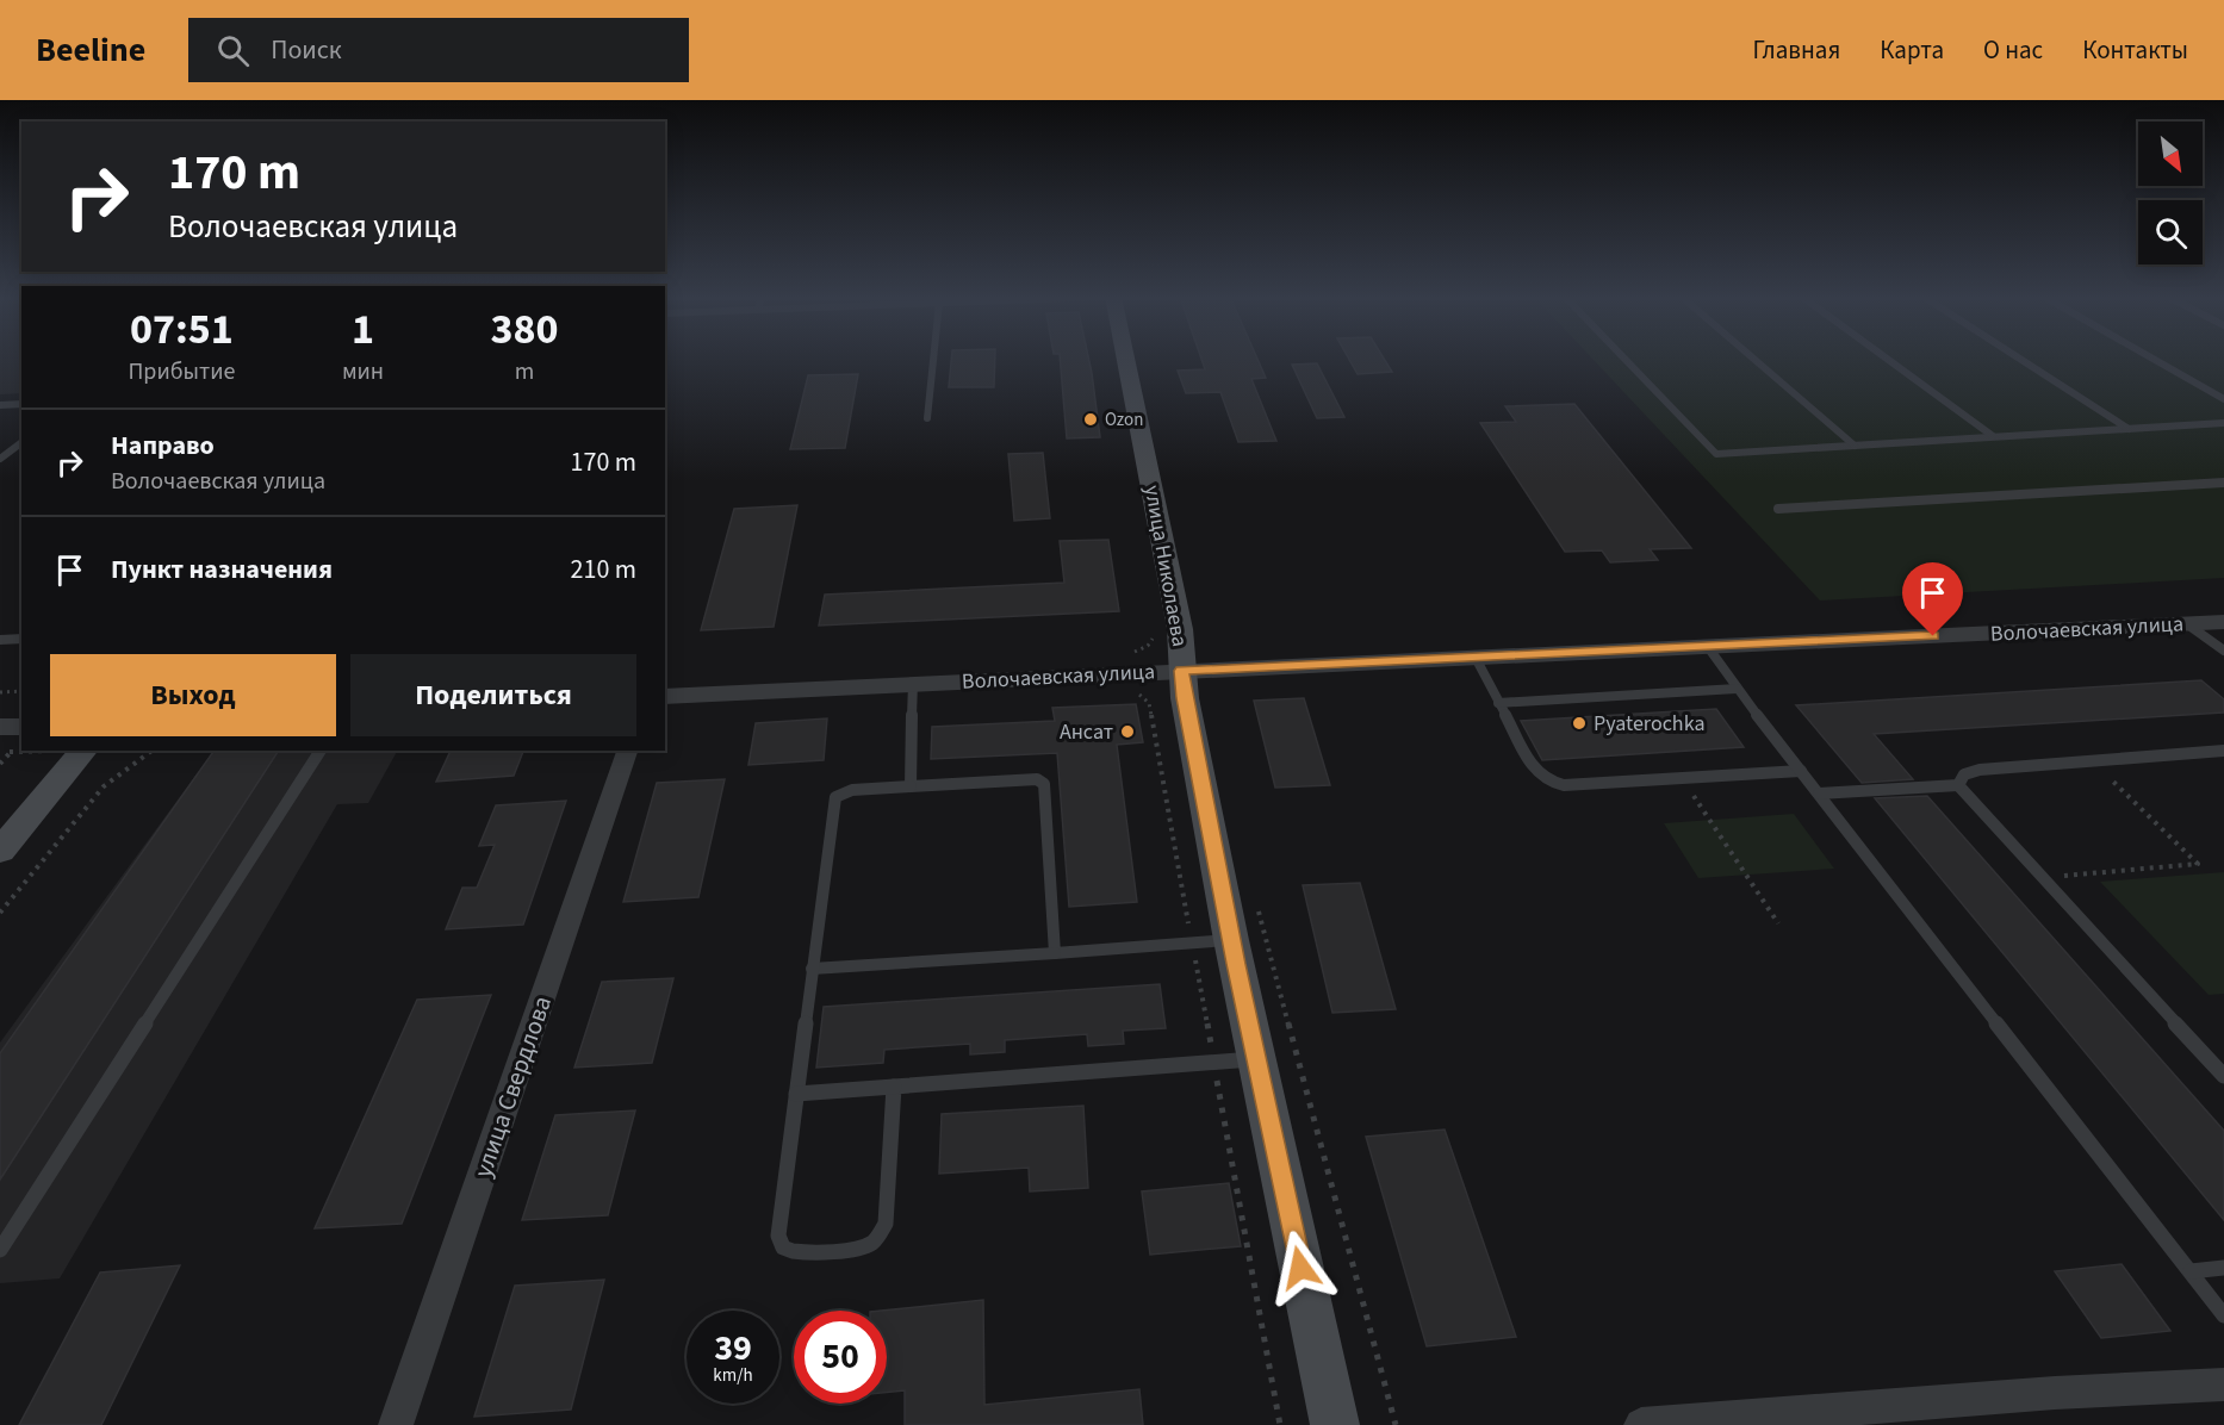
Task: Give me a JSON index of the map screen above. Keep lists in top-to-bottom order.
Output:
{
  "streets": {
    "main road": ["улица Николаева"],
    "street": ["Волочаевская улица", "улица Свердлова"]
  },
  "crossings": [
    ["улица Николаева", "Волочаевская улица"]
  ],
  "places": ["Ozon", "Pyaterochka", "Ансат"],
  "north": "bottom right",
  "page": {
    "header": "Beeline",
    "search": "Поиск",
    "nav": [
      "Главная",
      "Карта",
      "О нас",
      "Контакты"
    ],
    "turn": ["170 m", "Волочаевская улица"],
    "eta": [
      "07:51",
      "Прибытие",
      "1",
      "мин",
      "380",
      "m"
    ],
    "list": [
      {
        "name": "Направо",
        "note": "Волочаевская улица",
        "value": "170 m"
      },
      {
        "name": "Пункт назначения",
        "value": "210 m"
      }
    ],
    "buttons": ["Выход", "Поделиться"],
    "speed": "39 km/h",
    "limit": "50"
  }
}
